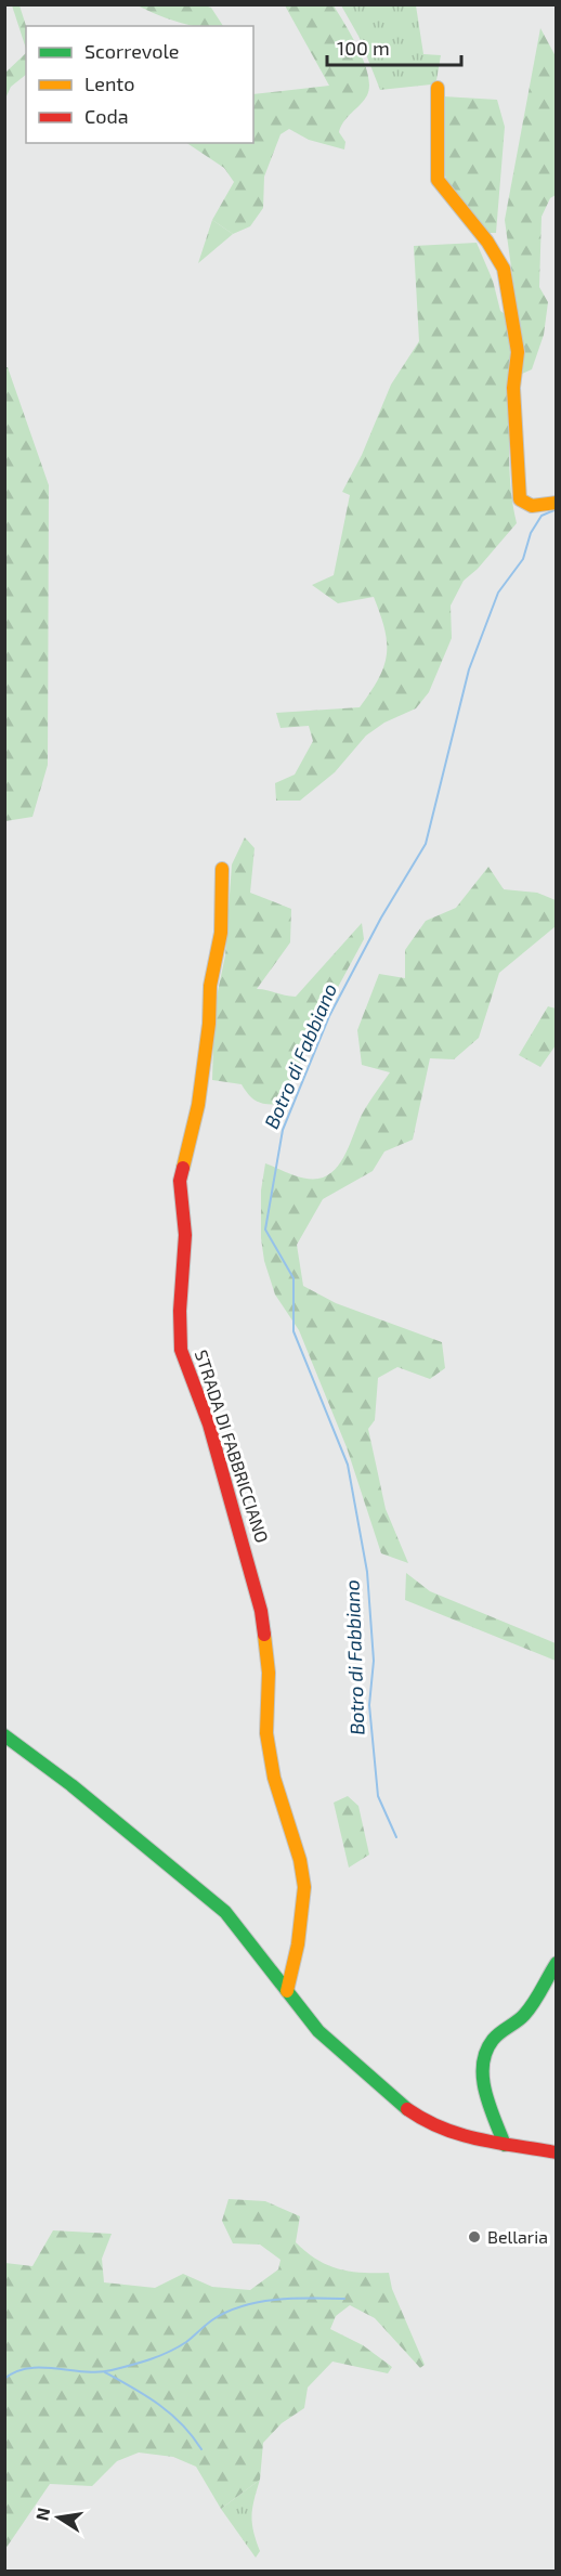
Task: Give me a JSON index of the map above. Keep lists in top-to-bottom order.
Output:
{
  "streets": {
    "street": ["STRADA DI FABBRICCIANO"]
  },
  "water": ["Botro di Fabbiano"],
  "places": ["Bellaria"],
  "legend": ["Scorrevole", "Lento", "Coda"],
  "scale_bar": "100 m",
  "north": "left"
}
